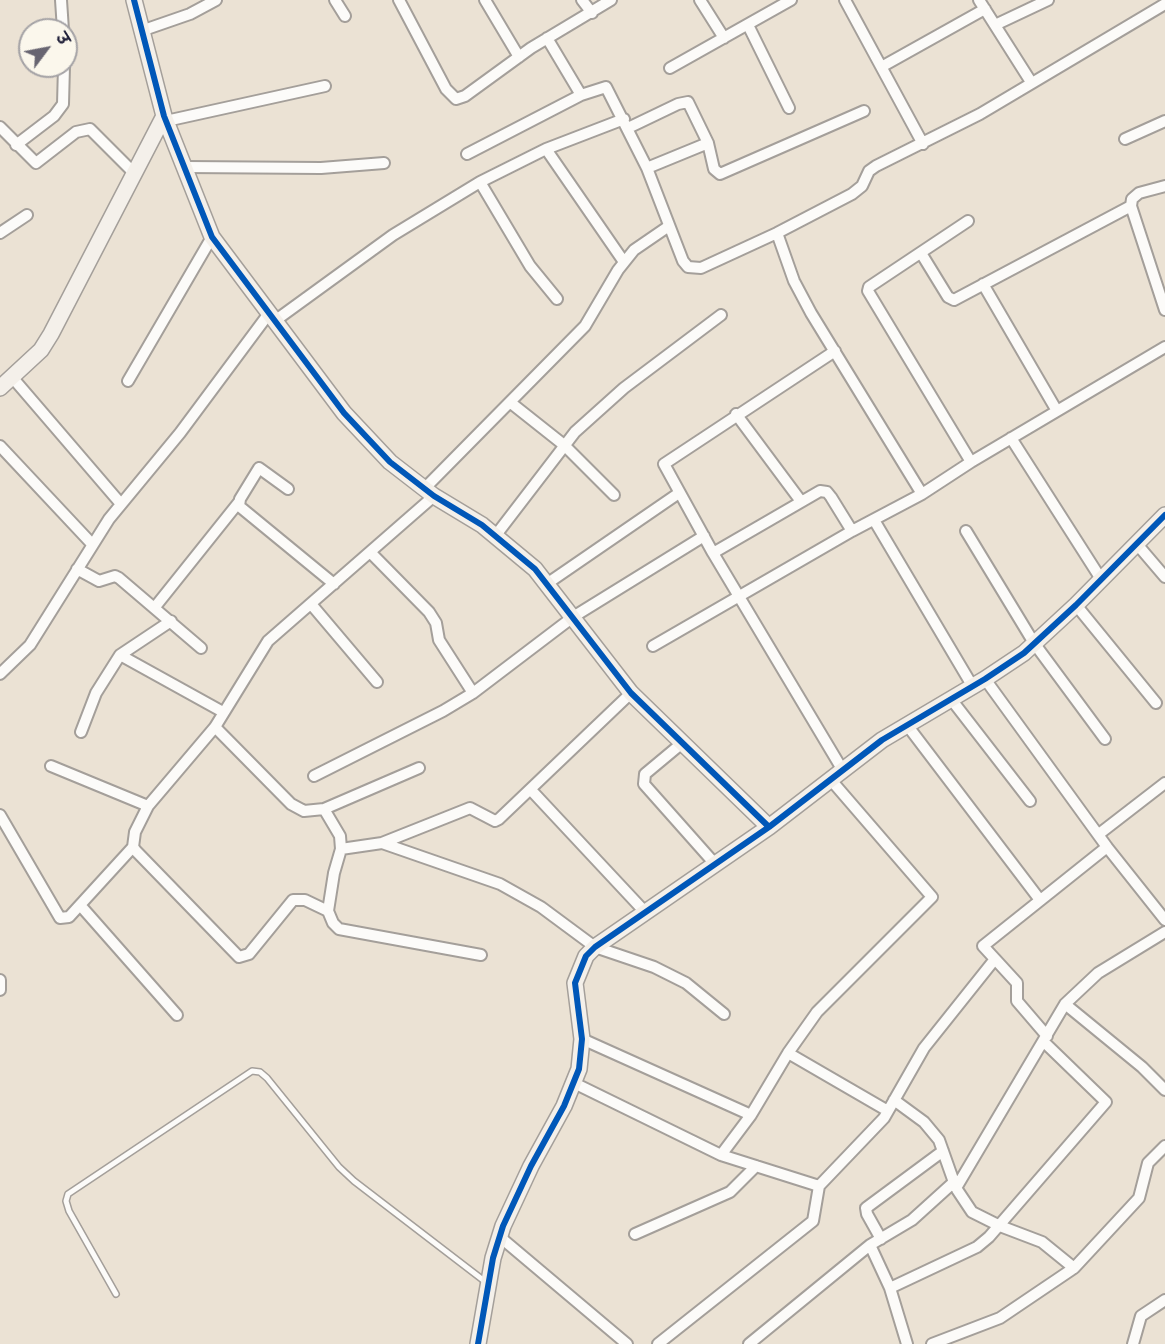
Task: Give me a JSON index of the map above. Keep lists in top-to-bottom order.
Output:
{
  "north": "top right"
}
